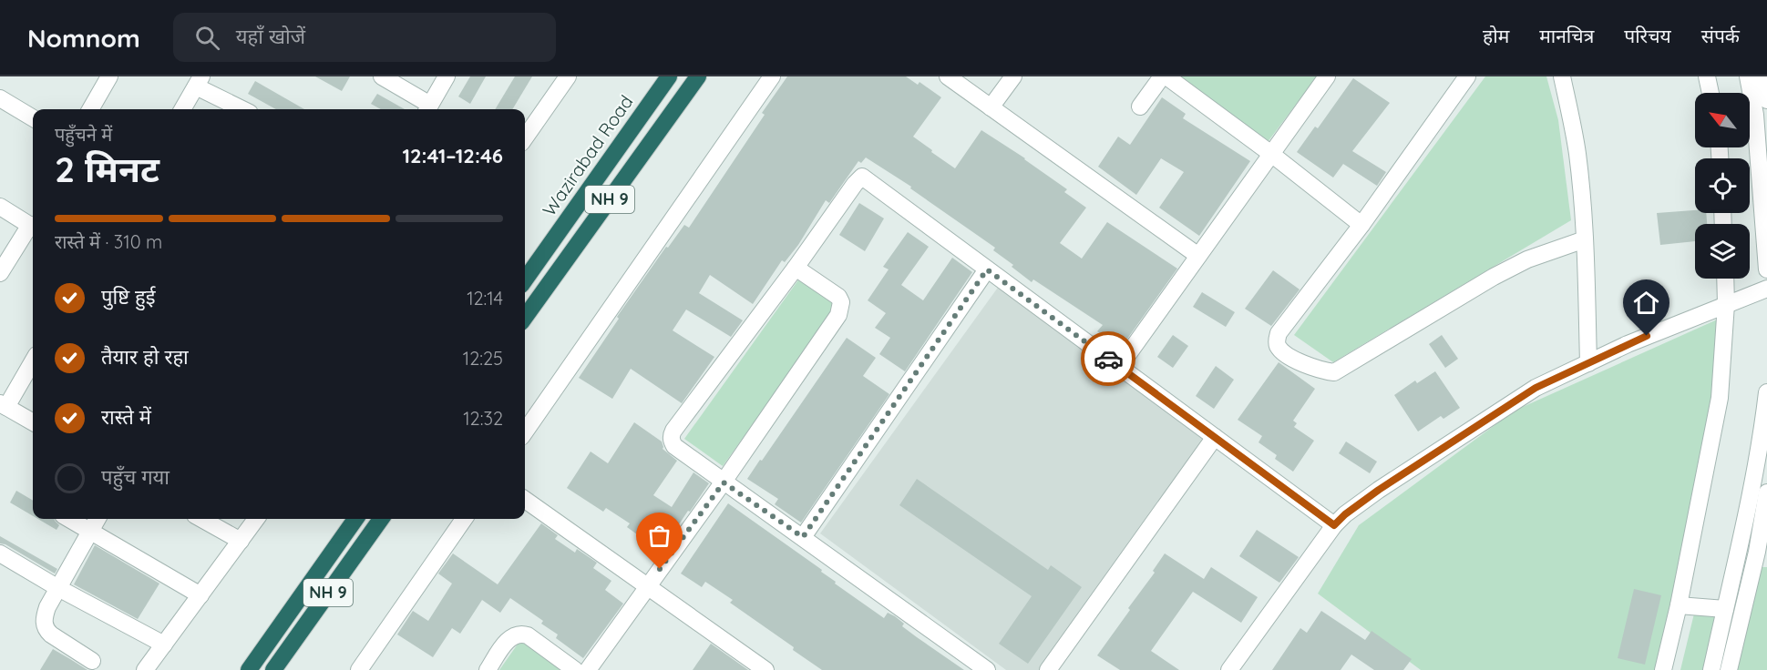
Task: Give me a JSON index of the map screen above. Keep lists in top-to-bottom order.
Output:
{
  "streets": {
    "highway": ["Wazirabad Road", "NH 9"]
  },
  "north": "top left",
  "page": {
    "header": "Nomnom",
    "search": "यहाँ खोजें",
    "nav": [
      "होम",
      "मानचित्र",
      "परिचय",
      "संपर्क"
    ],
    "heading": ["2 मिनट", "पहुँचने में", "12:41–12:46"],
    "bar": "रास्ते में · 310 m",
    "list": [
      ["पुष्टि हुई", "12:14"],
      ["तैयार हो रहा", "12:25"],
      ["रास्ते में", "12:32"],
      "पहुँच गया"
    ]
  }
}
